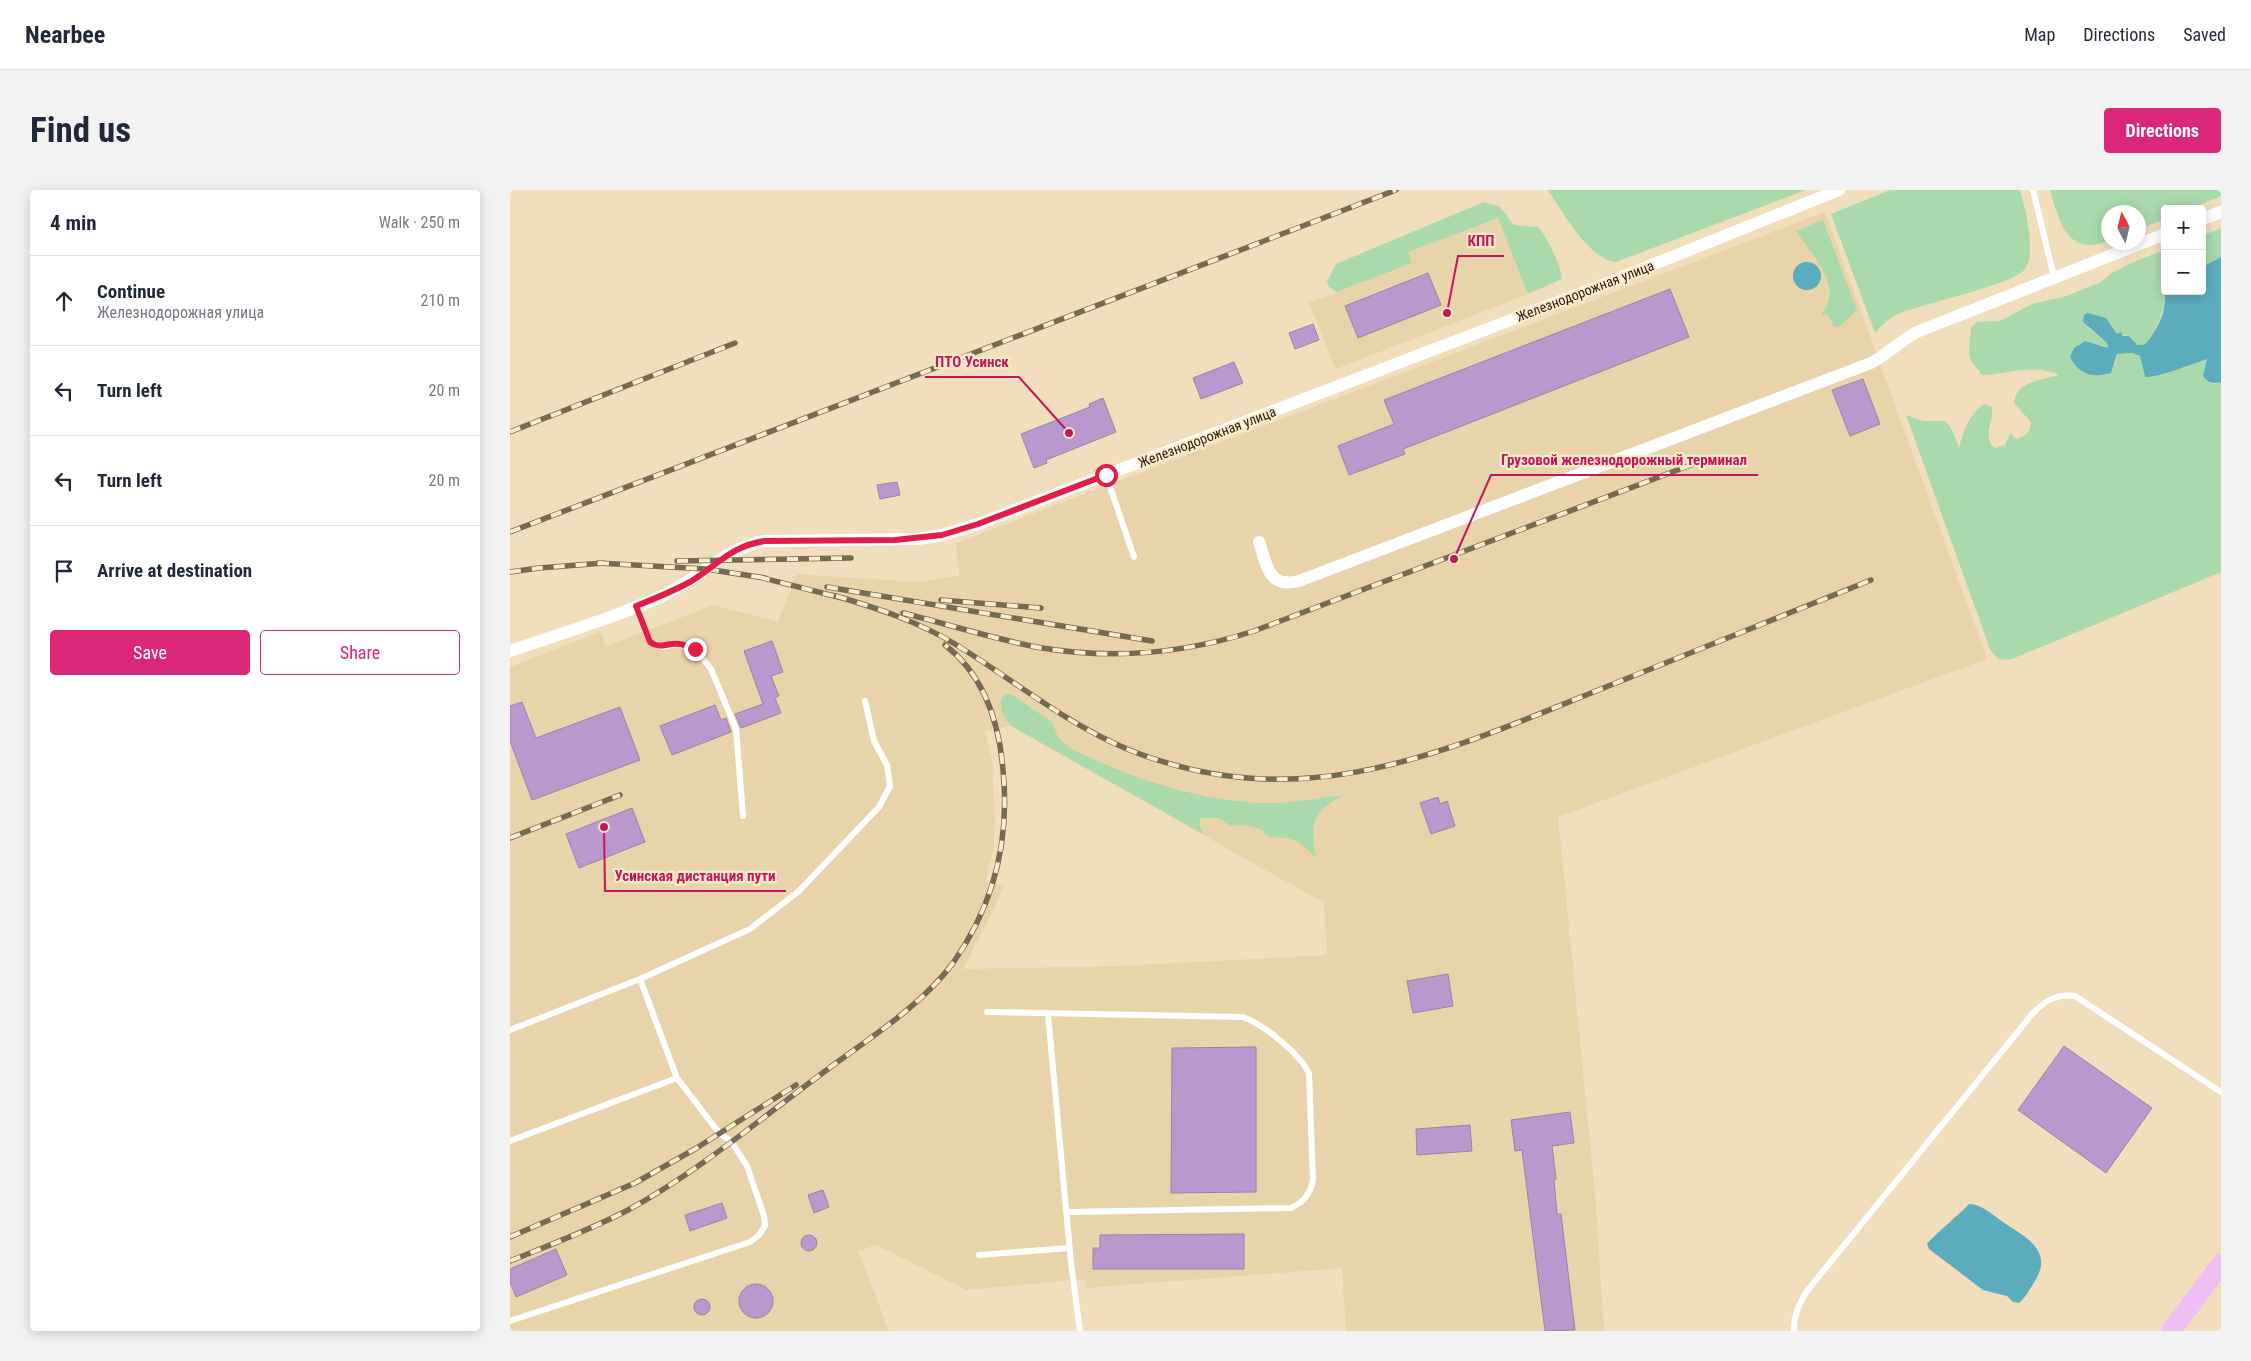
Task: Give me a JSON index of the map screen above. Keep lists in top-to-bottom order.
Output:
{
  "streets": {
    "street": ["Железнодорожная улица"]
  },
  "places": [
    "КПП",
    "ПТО Усинск",
    "Грузовой железнодорожный терминал",
    "Усинская дистанция пути"
  ],
  "north": "top",
  "page": {
    "header": "Nearbee",
    "nav": ["Map", "Directions", "Saved"],
    "buttons": [
      "Directions",
      ["Save", "Share"]
    ],
    "title": "Find us",
    "heading": ["4 min", "Walk · 250 m"],
    "map_buttons": ["+", "−"],
    "list": [
      ["Continue", "Железнодорожная улица", "210 m"],
      ["Turn left", "20 m"],
      ["Turn left", "20 m"],
      "Arrive at destination"
    ]
  }
}
